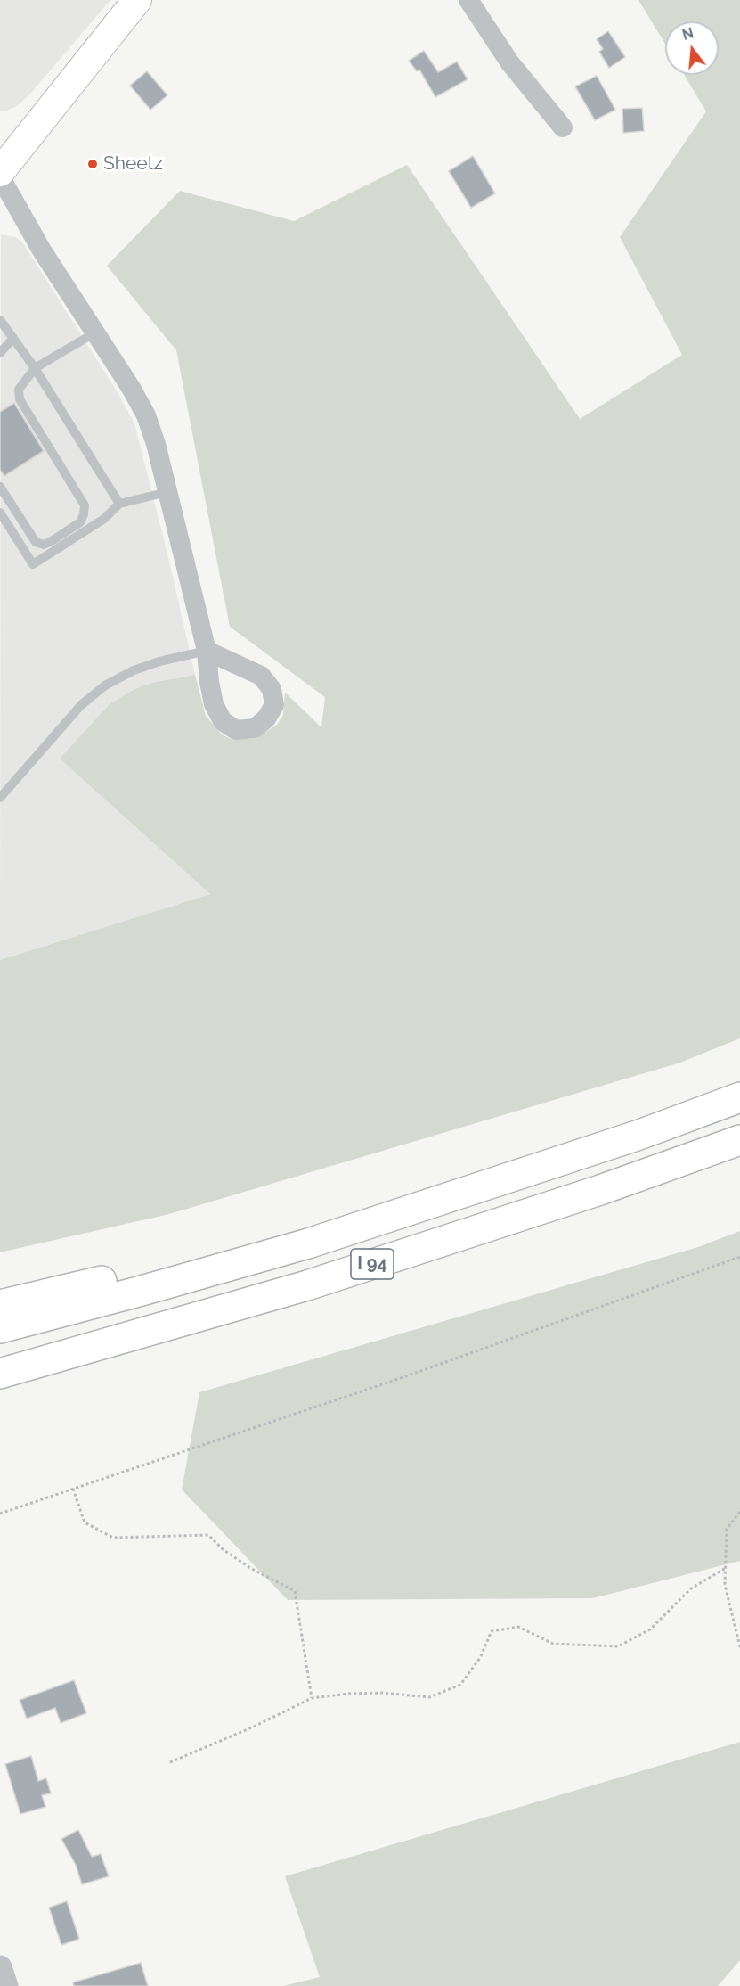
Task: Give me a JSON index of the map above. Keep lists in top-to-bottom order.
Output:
{
  "streets": {
    "highway": ["I 94"]
  },
  "places": ["Sheetz"],
  "north": "top"
}
